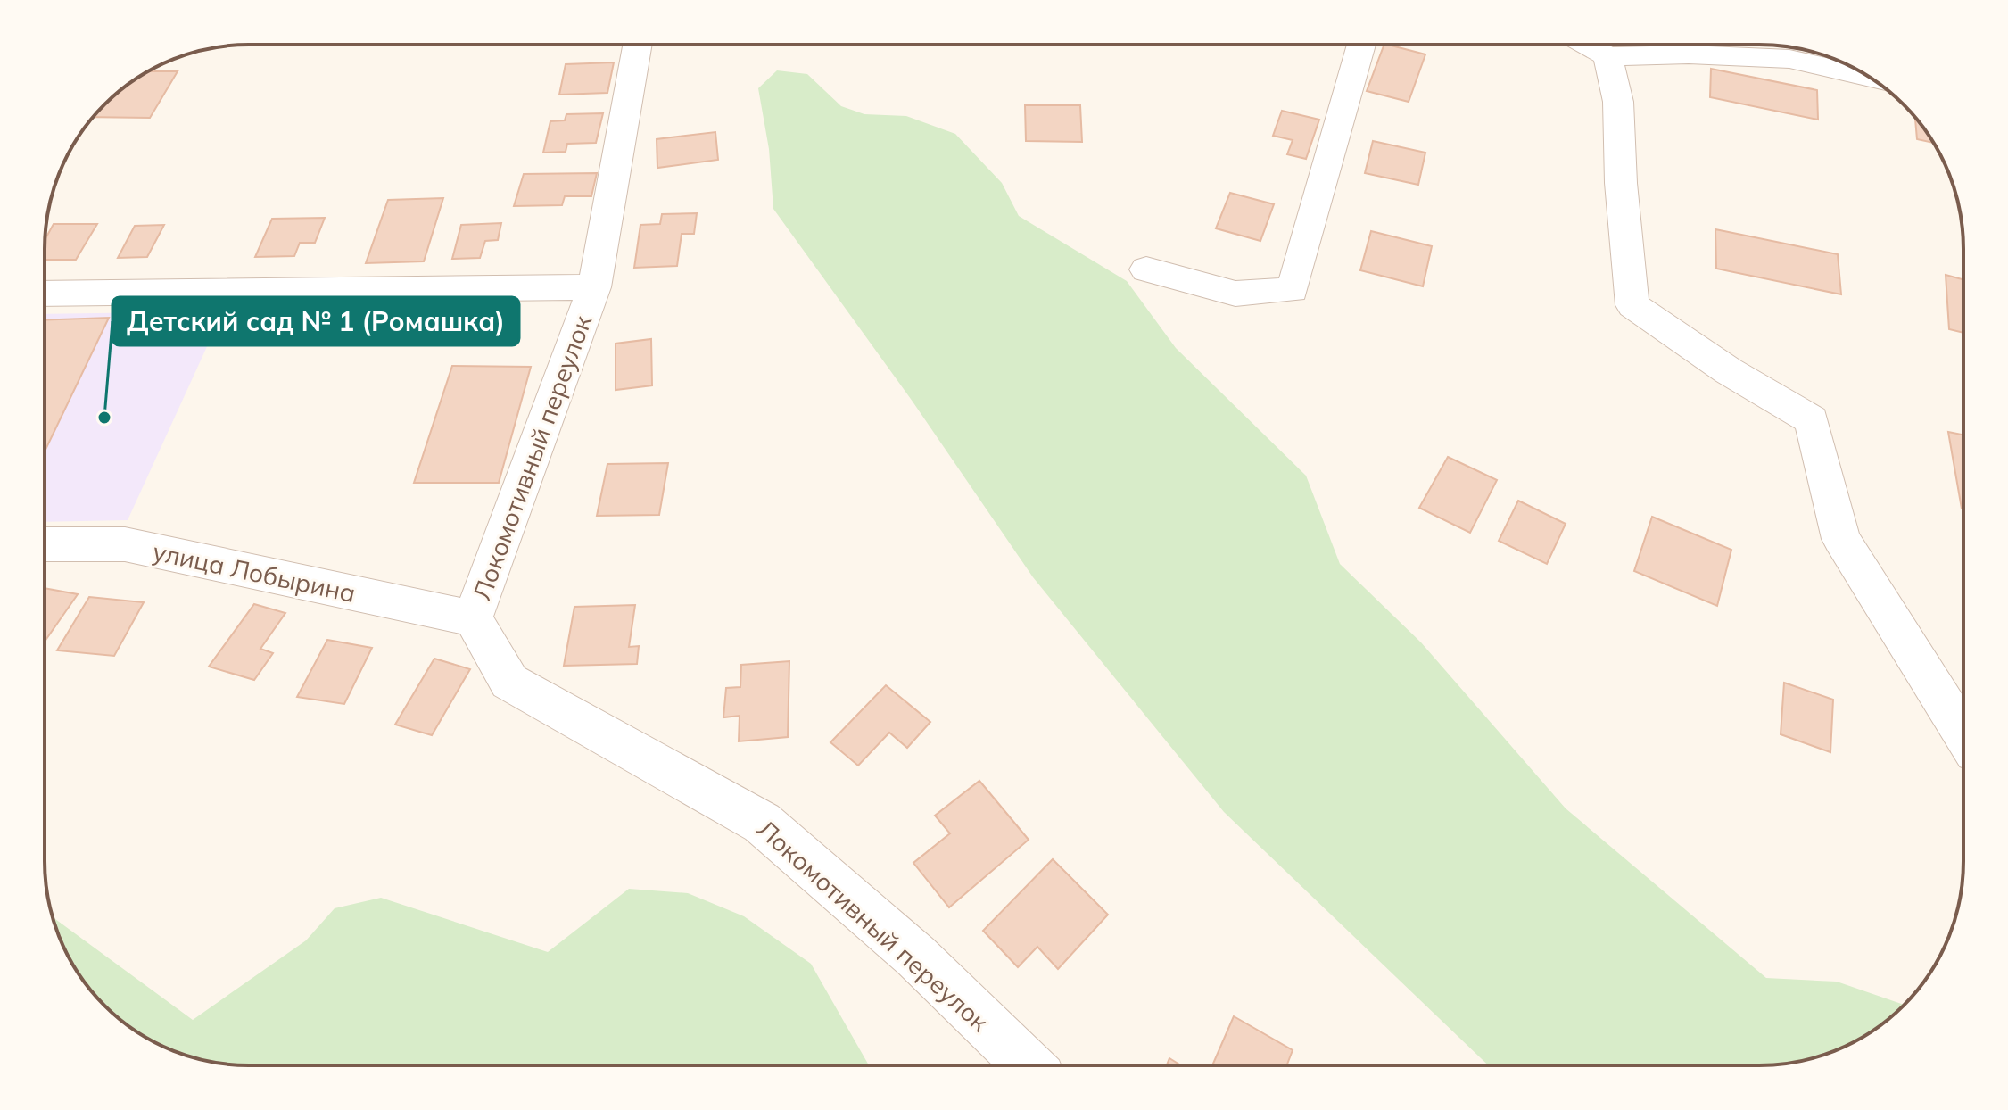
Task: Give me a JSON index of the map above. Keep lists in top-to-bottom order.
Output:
{
  "streets": {
    "street": ["Локомотивный переулок", "улица Лобырина"]
  },
  "crossings": [
    ["Локомотивный переулок", "улица Лобырина"]
  ],
  "places": ["Детский сад № 1 (Ромашка)"]
}
